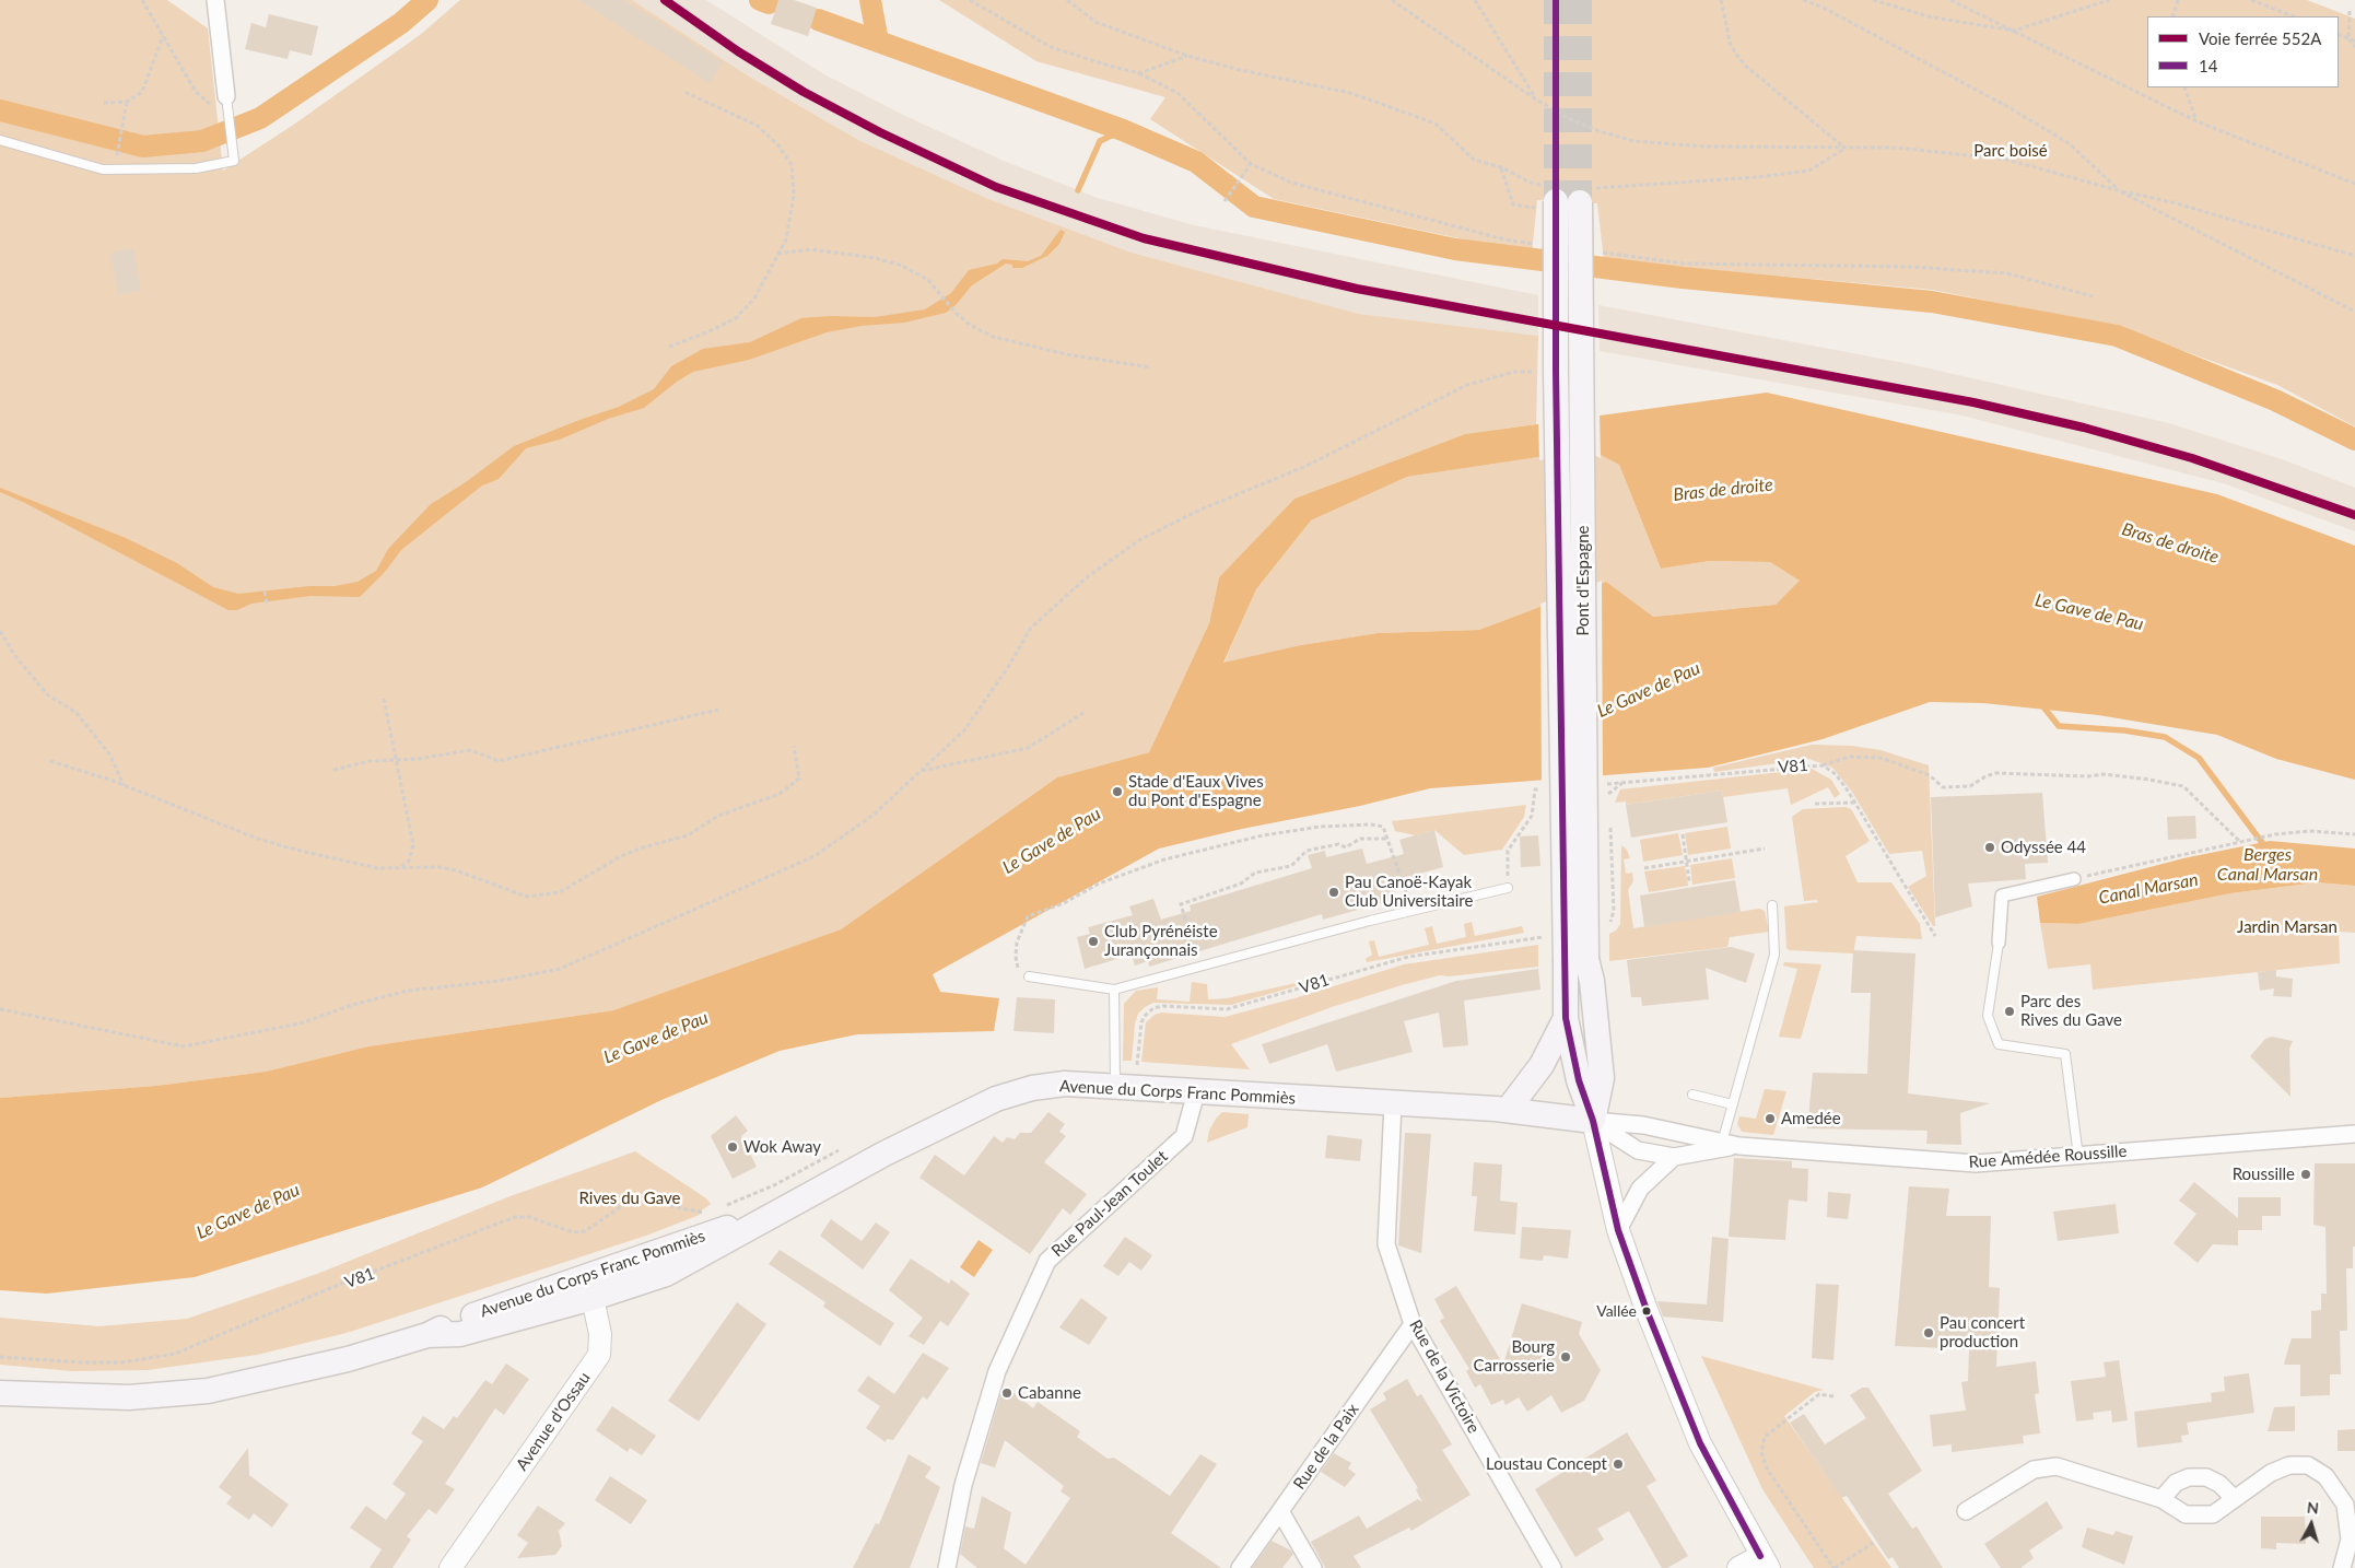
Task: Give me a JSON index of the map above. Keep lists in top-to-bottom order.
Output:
{
  "streets": {
    "main road": ["Pont d'Espagne", "Avenue du Corps Franc Pommiès"],
    "street": [
      "Rue Amédée Roussille",
      "Rue Paul-Jean Toulet",
      "Rue de la Victoire",
      "Avenue d'Ossau",
      "Rue de la Paix"
    ],
    "path": ["V81"]
  },
  "crossings": [
    ["Avenue du Corps Franc Pommiès", "Rue Amédée Roussille"],
    ["Avenue du Corps Franc Pommiès", "Rue Paul-Jean Toulet"],
    ["Avenue du Corps Franc Pommiès", "Rue de la Victoire"],
    ["Avenue du Corps Franc Pommiès", "Avenue d'Ossau"],
    ["Rue de la Victoire", "Rue de la Paix"]
  ],
  "water": [
    "Bras de droite",
    "Le Gave de Pau",
    "Berges Canal Marsan",
    "Canal Marsan"
  ],
  "parks": ["Parc boisé", "Jardin Marsan", "Rives du Gave"],
  "places": [
    "Stade d'Eaux Vives du Pont d'Espagne",
    "Odyssée 44",
    "Pau Canoë-Kayak Club Universitaire",
    "Club Pyrénéiste Jurançonnais",
    "Parc des Rives du Gave",
    "Amedée",
    "Wok Away",
    "Roussille",
    "Vallée",
    "Pau concert production",
    "Bourg Carrosserie",
    "Cabanne",
    "Loustau Concept"
  ],
  "lines": ["rail line 552A", "transit line 14"],
  "legend": ["Voie ferrée 552A", "14"],
  "north": "top"
}
